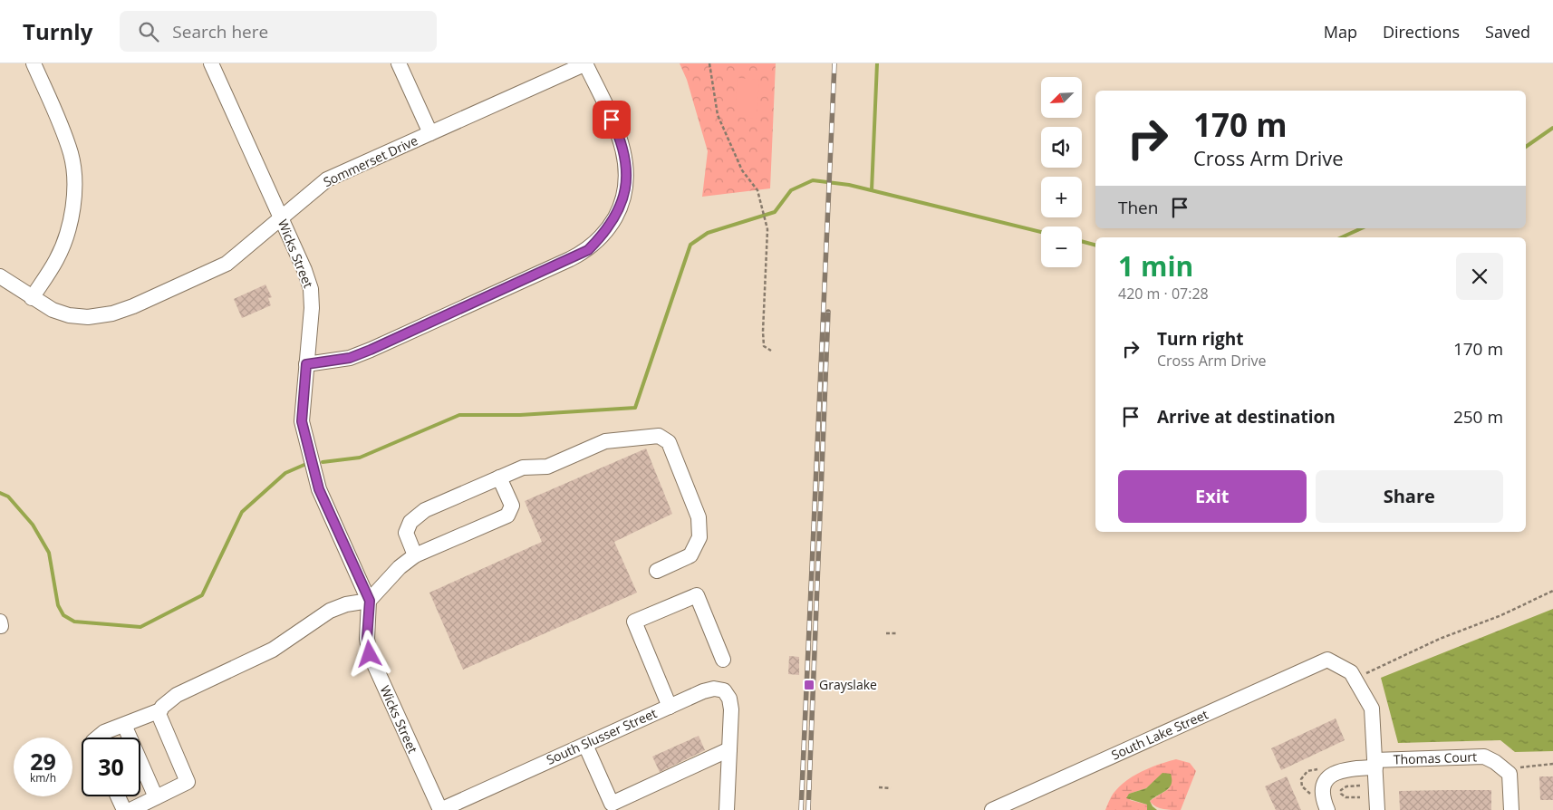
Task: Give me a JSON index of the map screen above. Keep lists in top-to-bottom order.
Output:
{
  "streets": {
    "street": [
      "Sommerset Drive",
      "Wicks Street",
      "South Lake Street",
      "South Slusser Street",
      "Thomas Court"
    ]
  },
  "crossings": [
    ["Sommerset Drive", "Wicks Street"],
    ["Wicks Street", "South Slusser Street"],
    ["South Lake Street", "Thomas Court"]
  ],
  "places": {
    "transit": ["Grayslake"]
  },
  "north": "bottom left",
  "page": {
    "header": "Turnly",
    "search": "Search here",
    "nav": ["Map", "Directions", "Saved"],
    "map_buttons": ["+", "−"],
    "turn": ["170 m", "Cross Arm Drive"],
    "then": "Then",
    "heading": ["1 min", "420 m · 07:28"],
    "list": [
      {
        "name": "Turn right",
        "note": "Cross Arm Drive",
        "value": "170 m"
      },
      {
        "name": "Arrive at destination",
        "value": "250 m"
      }
    ],
    "buttons": ["Exit", "Share"],
    "speed": "29 km/h",
    "limit": "30"
  }
}
